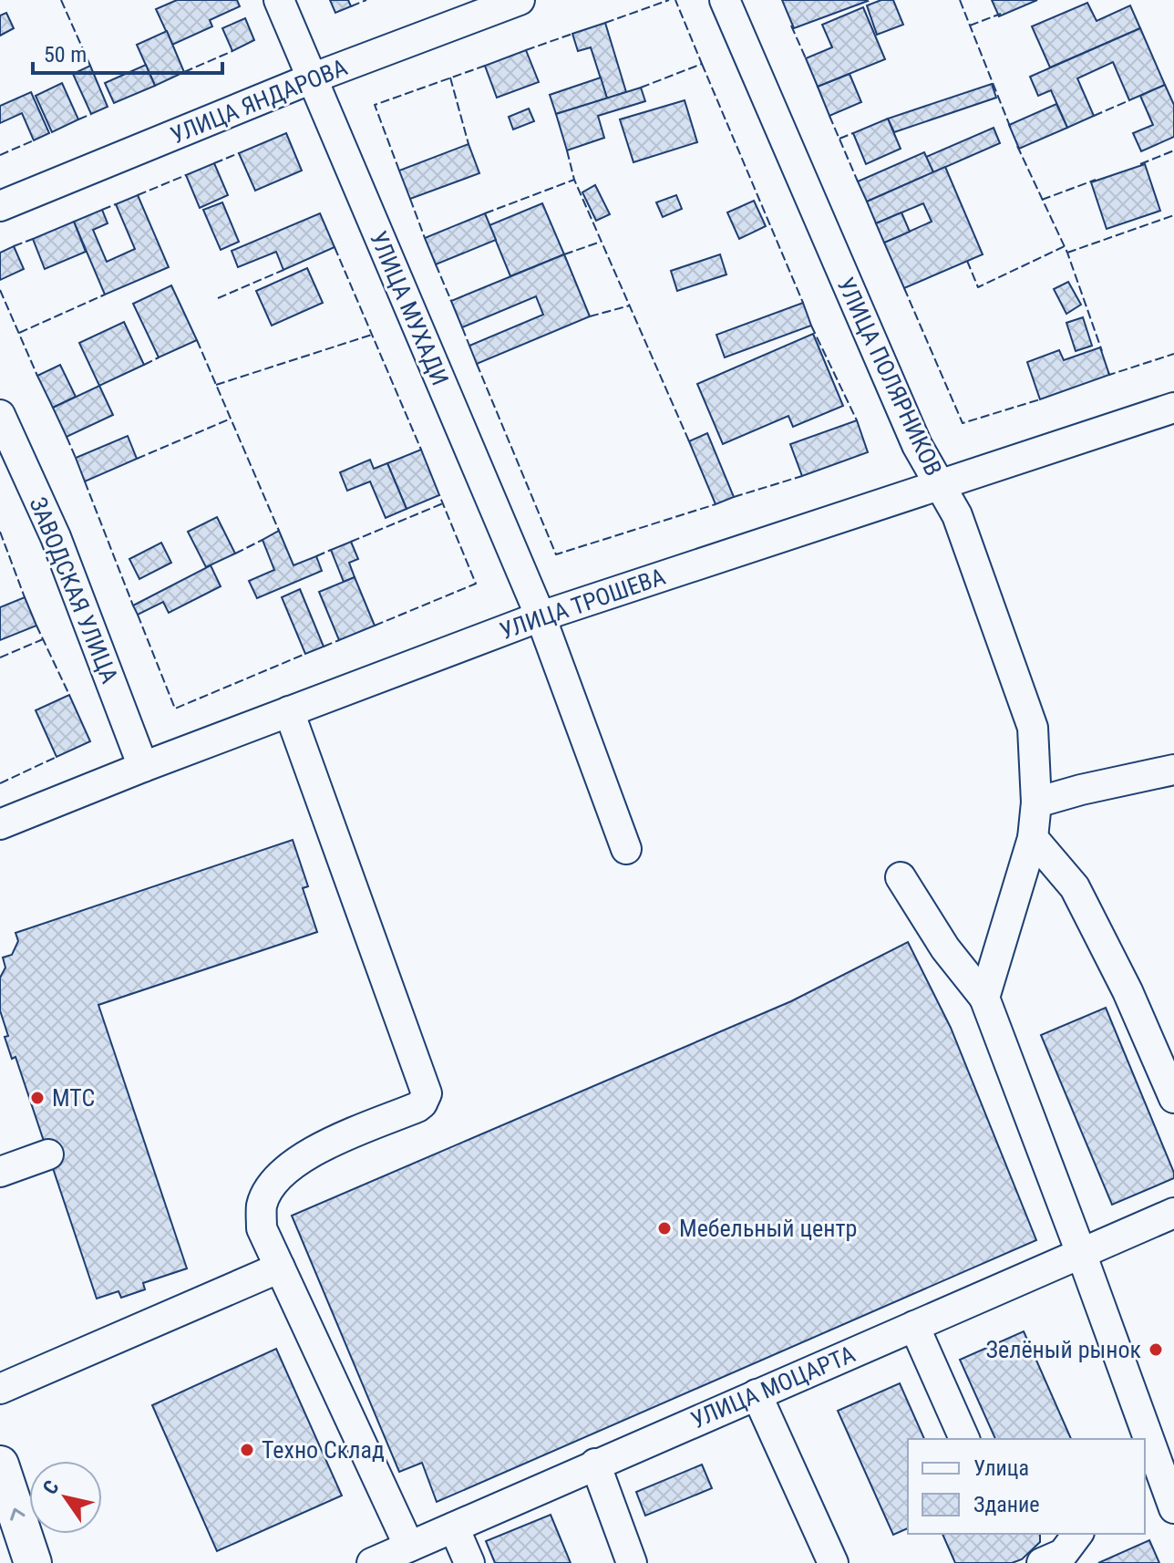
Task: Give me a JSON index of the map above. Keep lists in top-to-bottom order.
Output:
{
  "streets": {
    "street": [
      "УЛИЦА ЯНДАРОВА",
      "УЛИЦА МУХАДИ",
      "УЛИЦА ПОЛЯРНИКОВ",
      "ЗАВОДСКАЯ УЛИЦА",
      "УЛИЦА ТРОШЕВА",
      "УЛИЦА МОЦАРТА"
    ]
  },
  "crossings": [
    ["УЛИЦА ЯНДАРОВА", "УЛИЦА МУХАДИ"],
    ["УЛИЦА МУХАДИ", "УЛИЦА ТРОШЕВА"],
    ["УЛИЦА ПОЛЯРНИКОВ", "УЛИЦА ТРОШЕВА"],
    ["ЗАВОДСКАЯ УЛИЦА", "УЛИЦА ТРОШЕВА"]
  ],
  "places": [
    "МТС",
    "Мебельный центр",
    "Зелёный рынок",
    "Техно Склад"
  ],
  "legend": ["Улица", "Здание"],
  "scale_bar": "50 m",
  "north": "top left"
}
